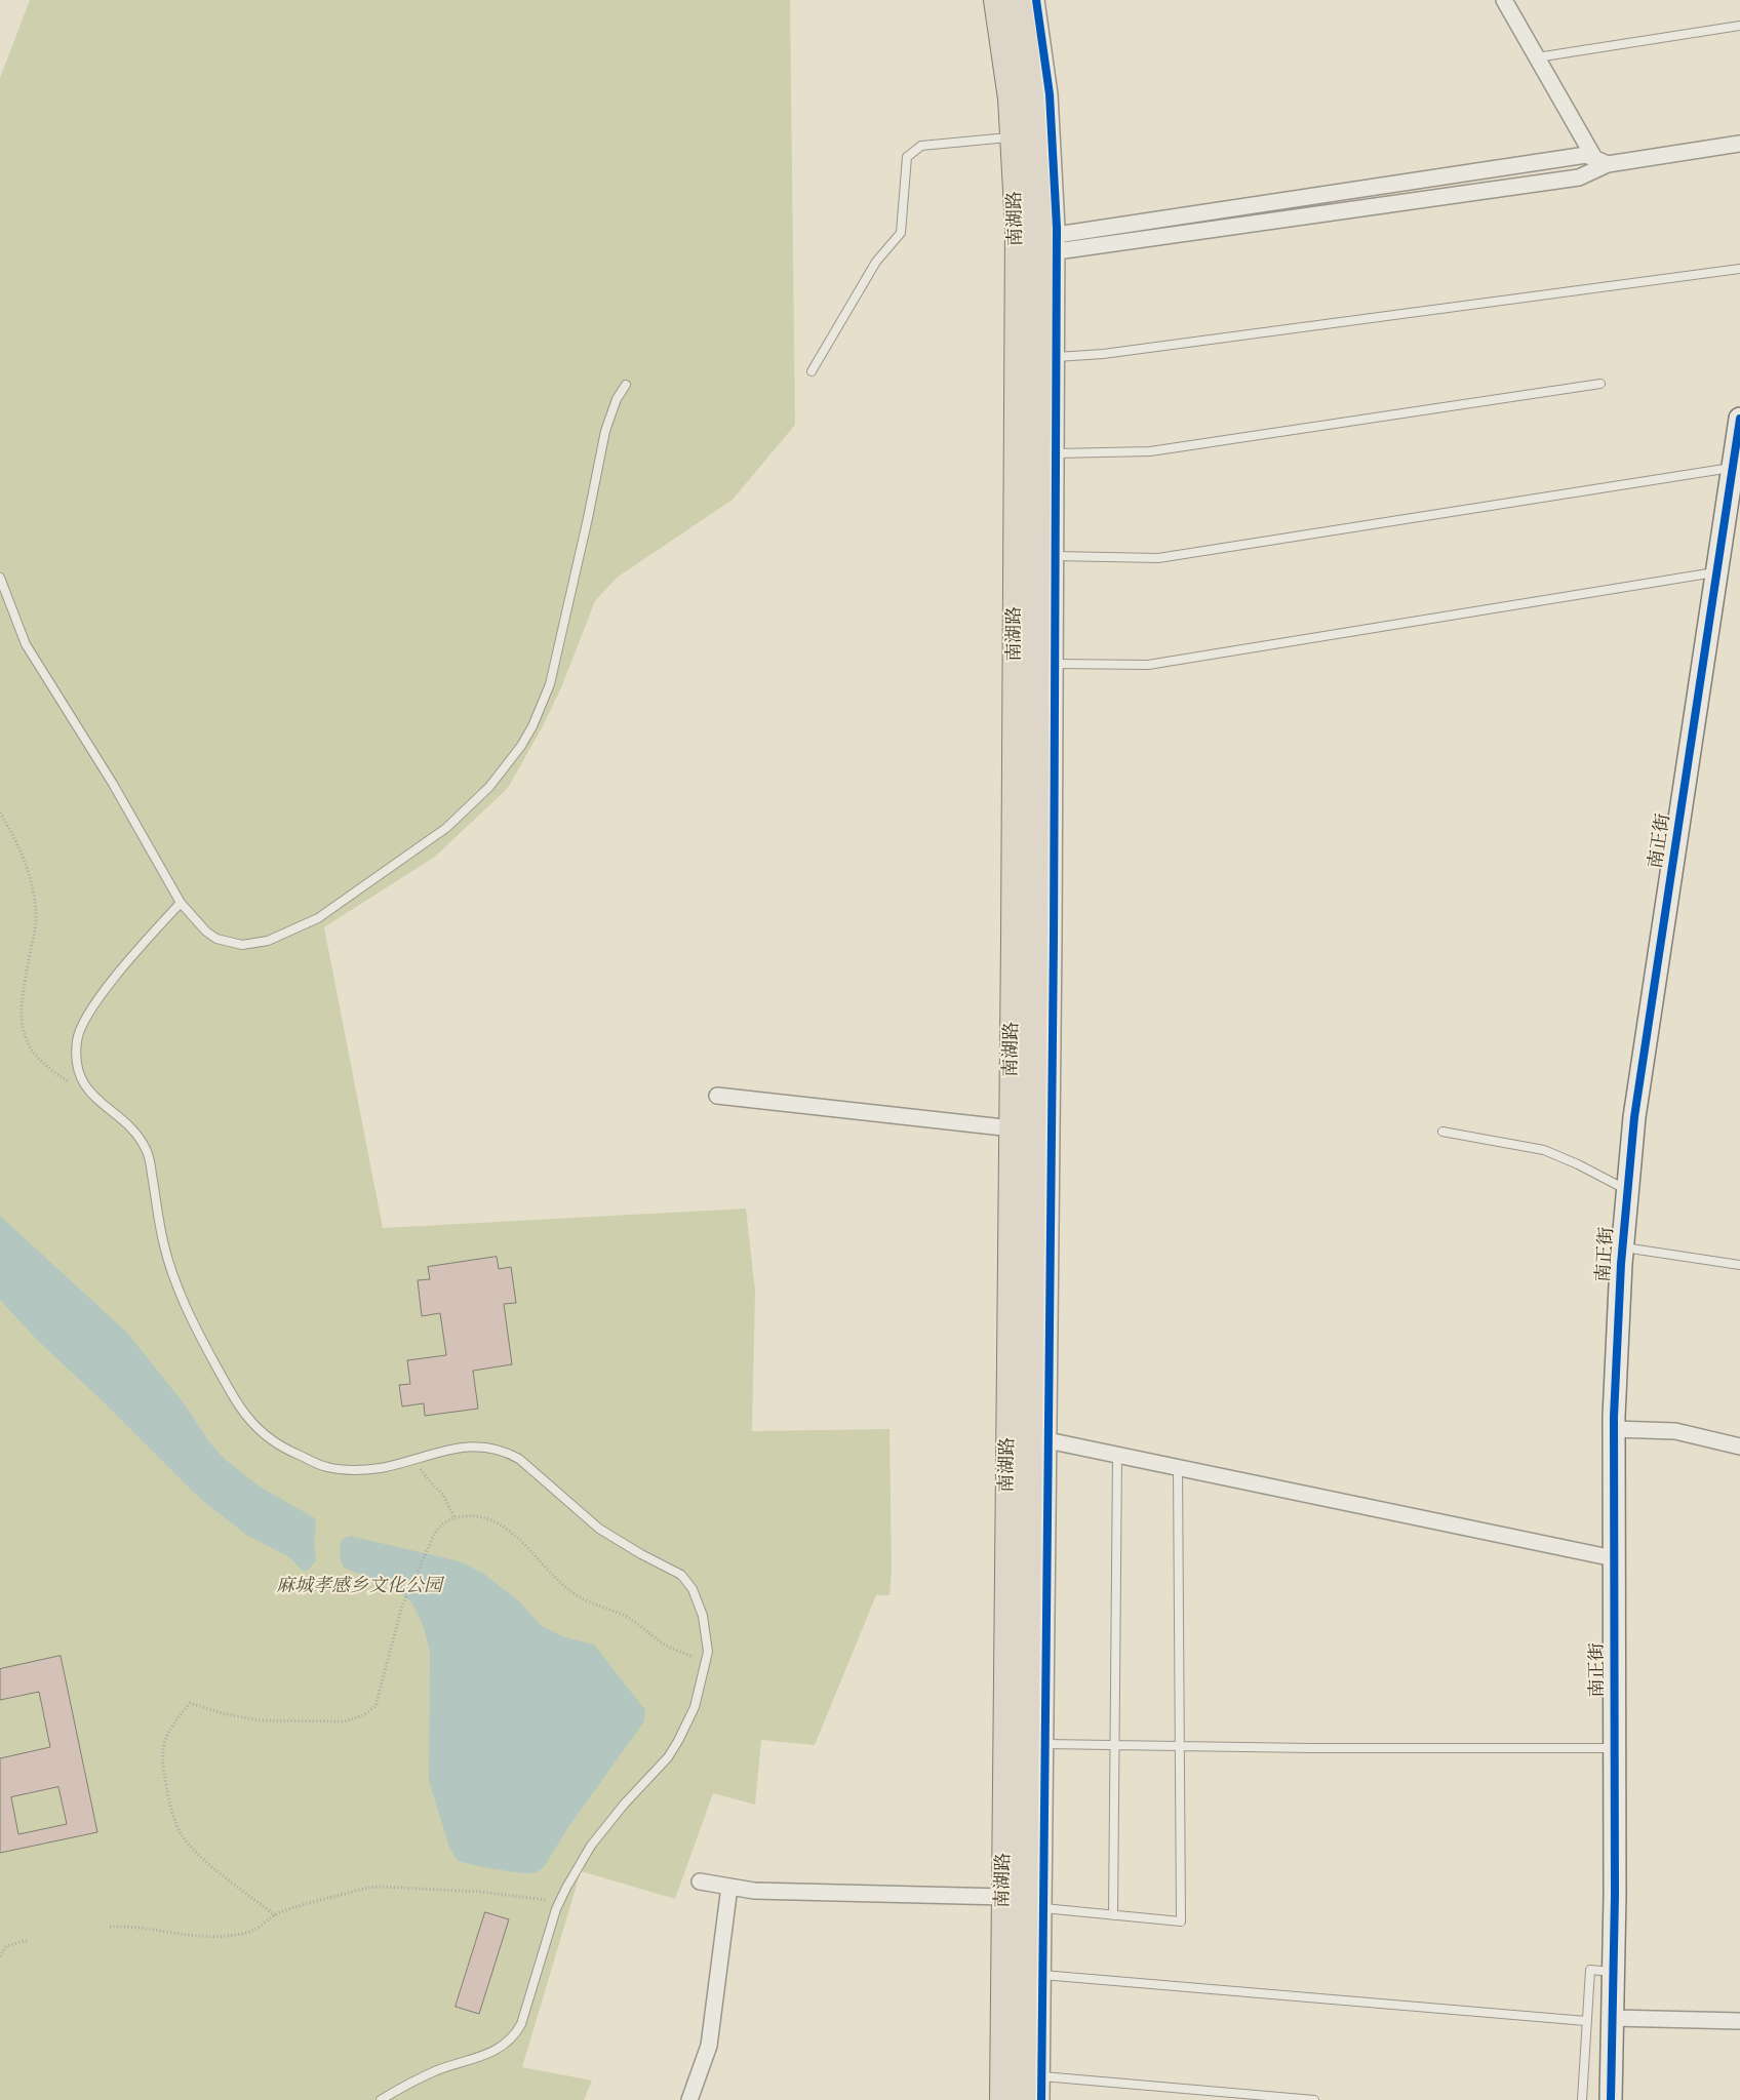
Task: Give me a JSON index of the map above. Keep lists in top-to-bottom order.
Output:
{
  "streets": {
    "main road": ["南湖路"],
    "street": ["南正街"]
  },
  "parks": ["麻城孝感乡文化公园"]
}
